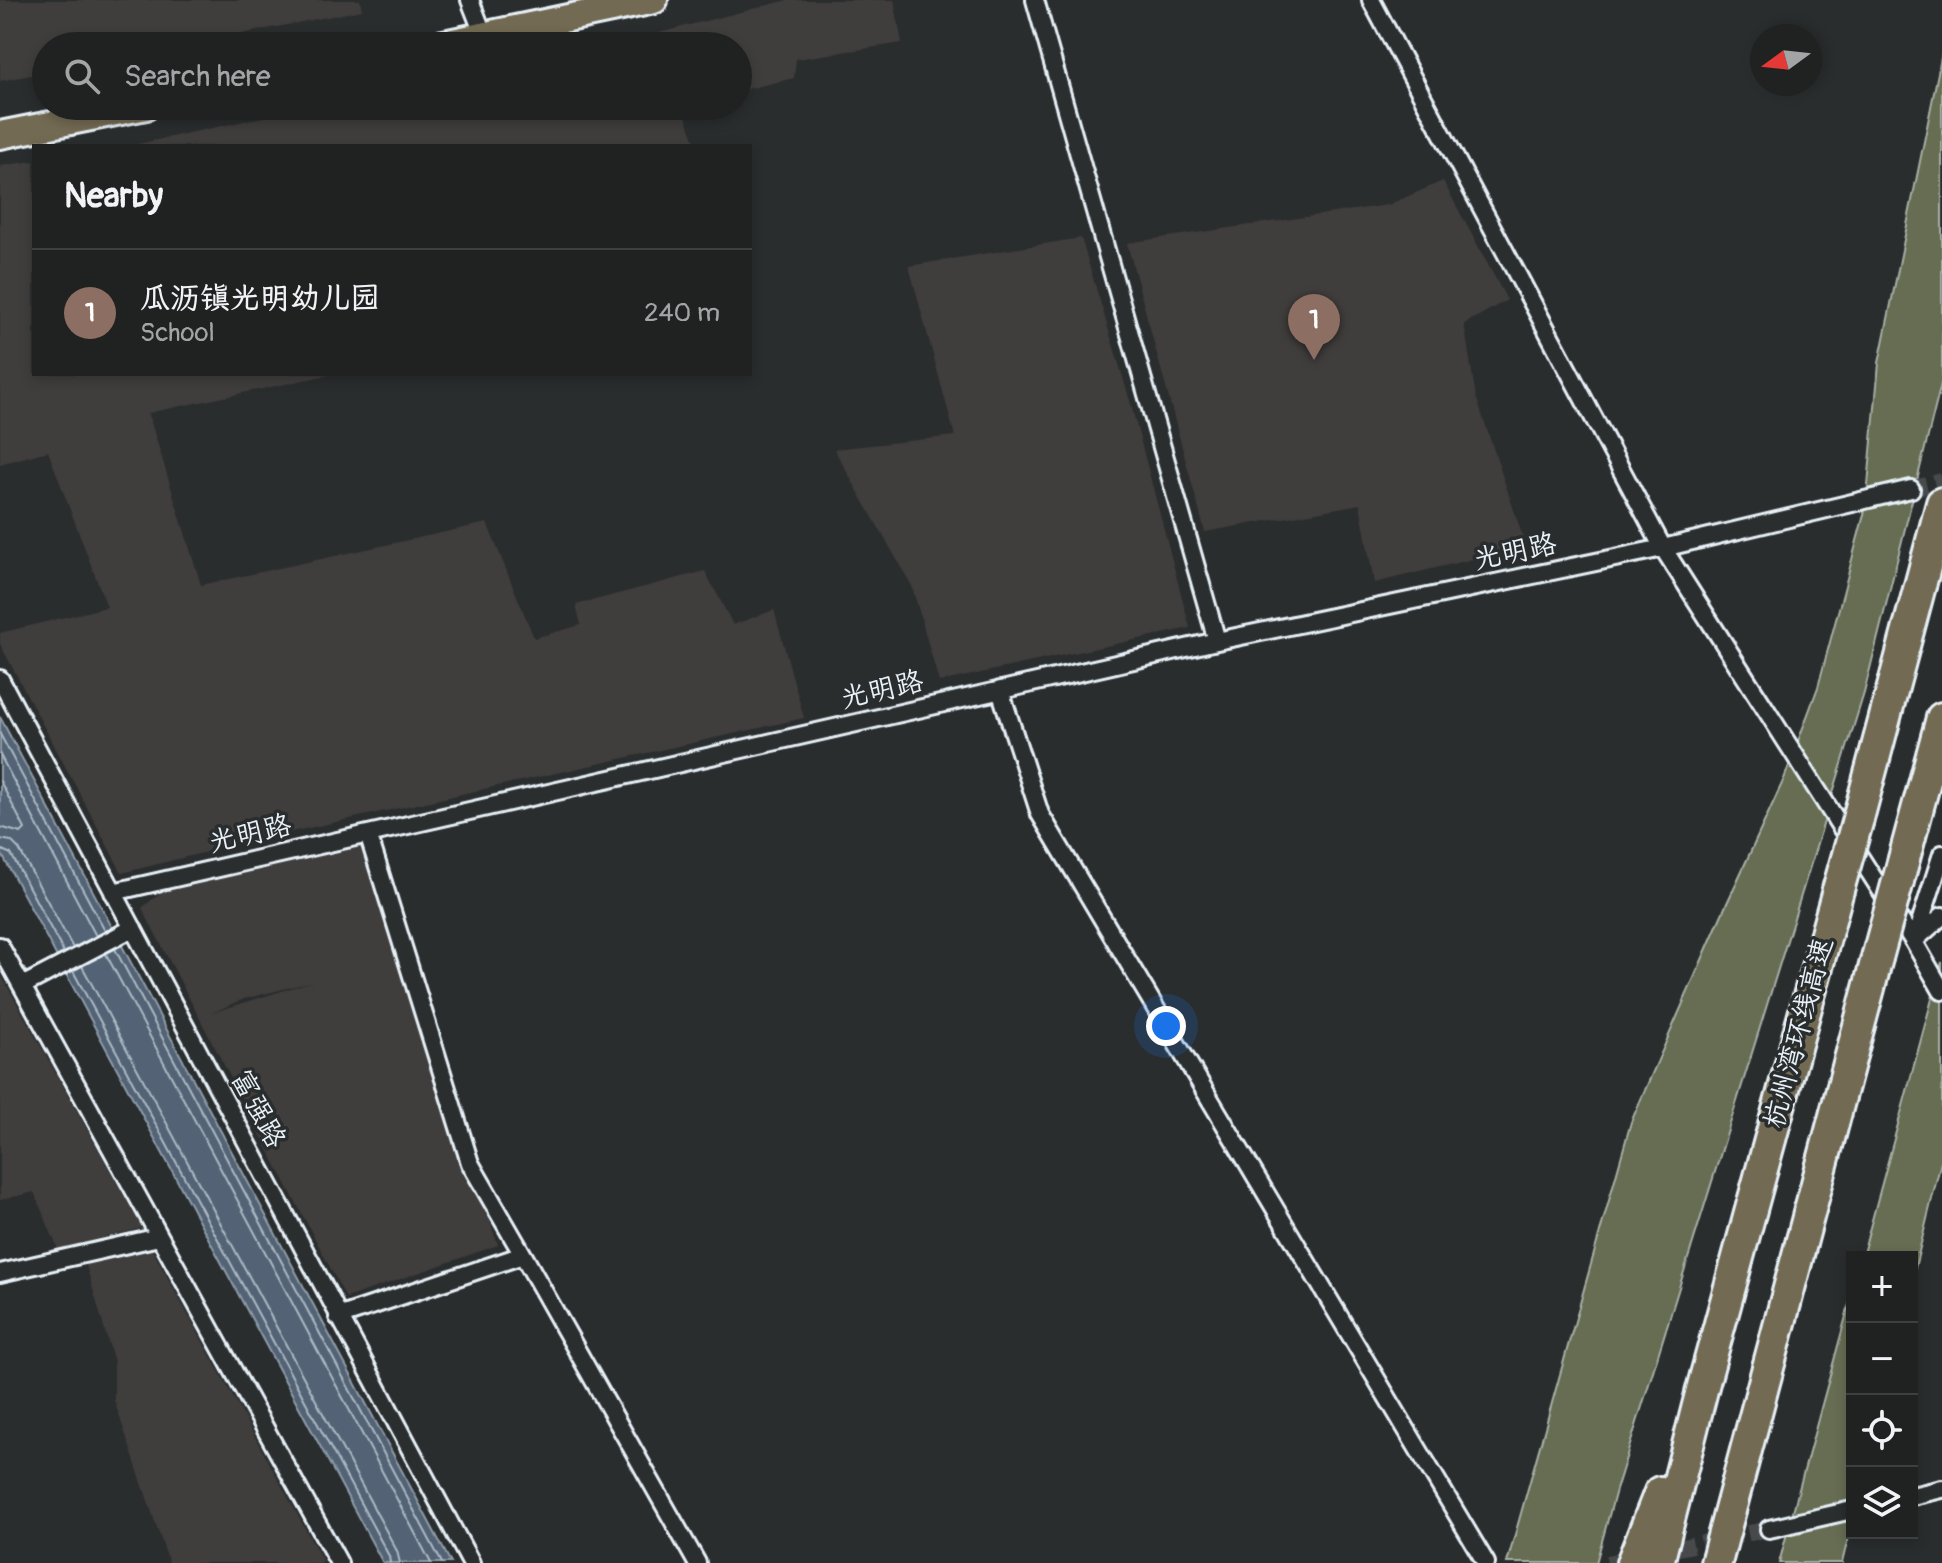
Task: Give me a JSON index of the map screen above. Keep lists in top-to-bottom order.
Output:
{
  "streets": {
    "highway": ["杭州湾环线高速"],
    "street": ["光明路", "富强路"]
  },
  "crossings": [
    ["光明路", "富强路"]
  ],
  "north": "left",
  "page": {
    "search": "Search here",
    "heading": "Nearby",
    "list": [
      {
        "mark": "1",
        "name": "瓜沥镇光明幼儿园",
        "note": "School",
        "value": "240 m"
      }
    ],
    "pins": "1",
    "map_buttons": ["+", "−"]
  }
}
